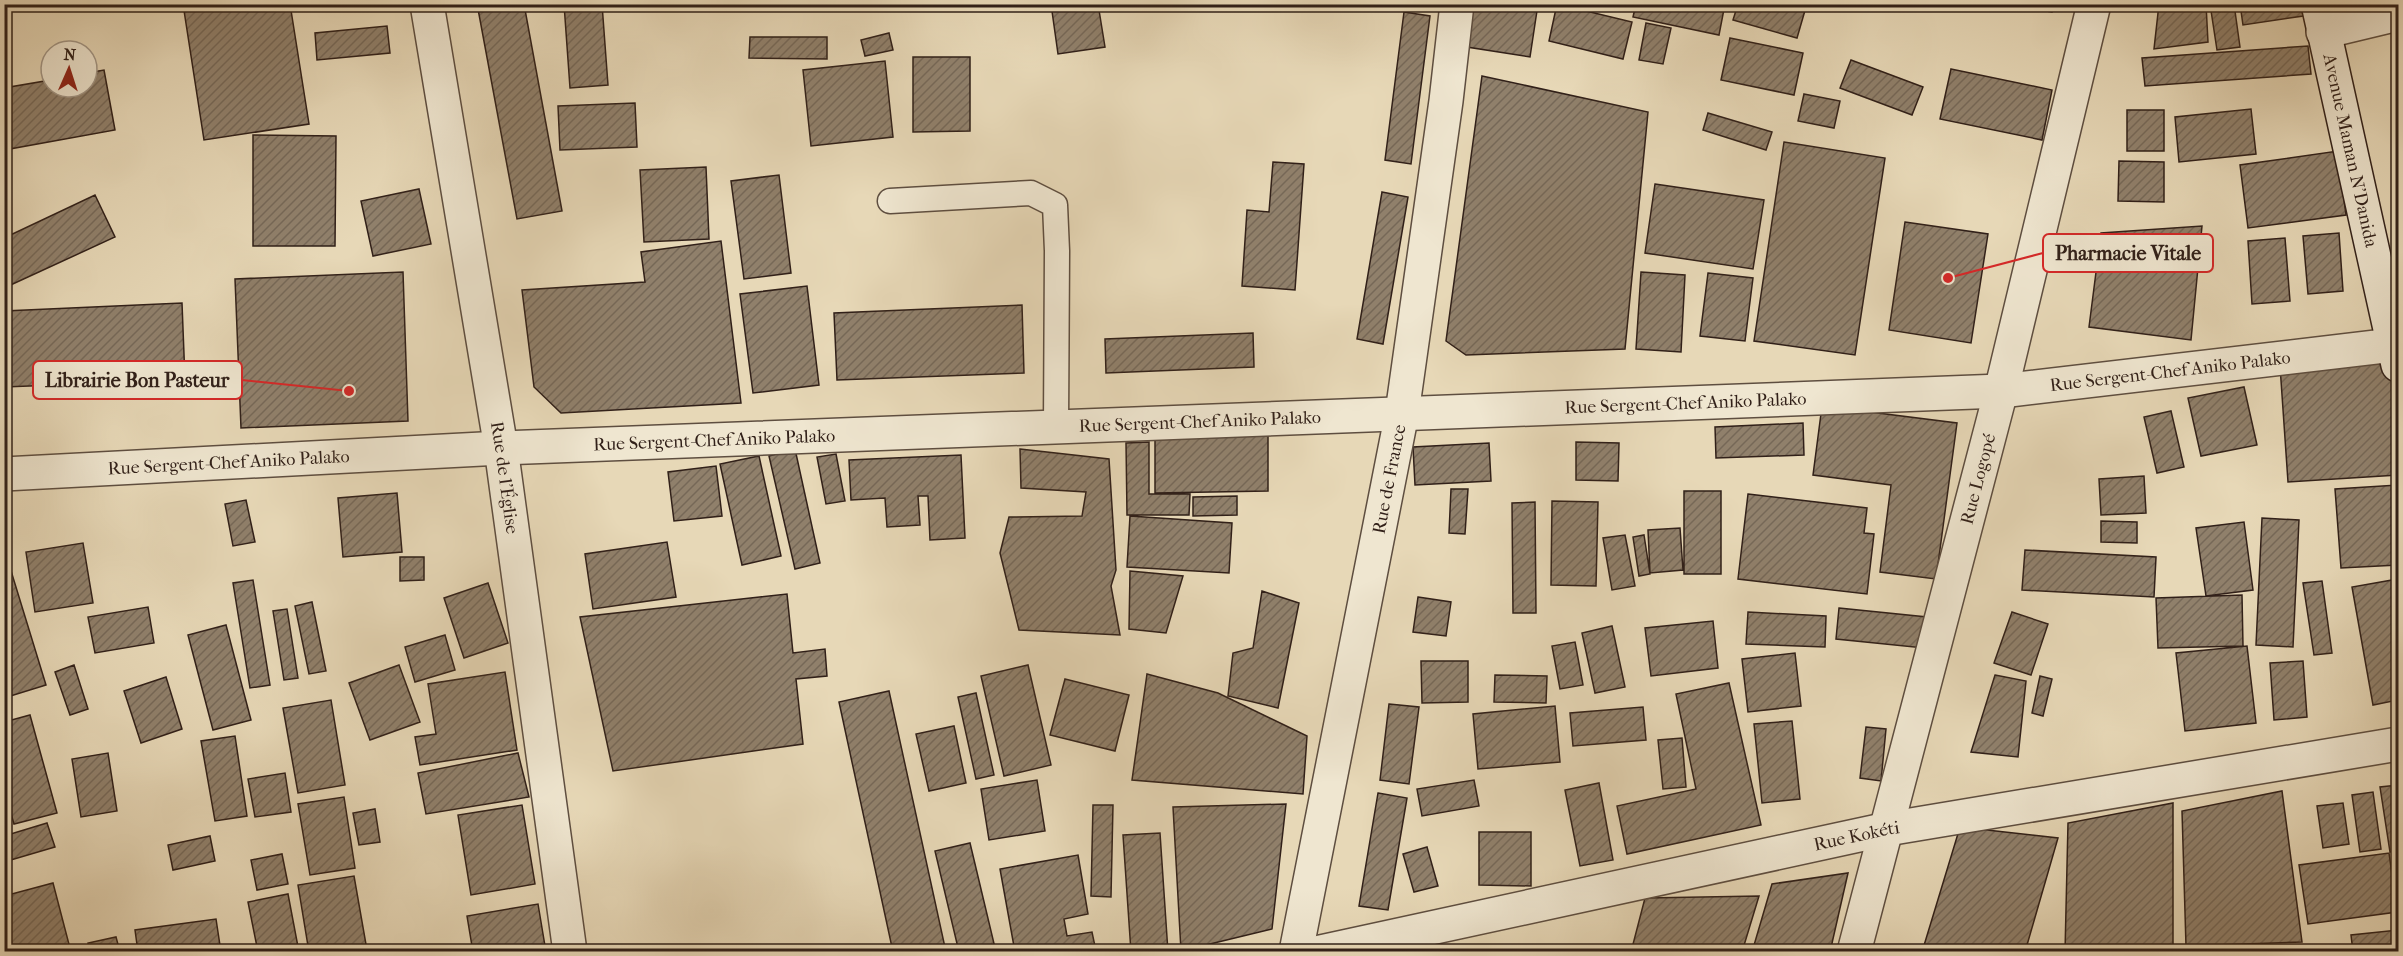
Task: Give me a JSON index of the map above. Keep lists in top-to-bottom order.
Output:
{
  "streets": {
    "street": [
      "Avenue Maman N'Danida",
      "Rue Sergent-Chef Aniko Palako",
      "Rue de l'Église",
      "Rue Logopé",
      "Rue de France",
      "Rue Kokéti"
    ]
  },
  "crossings": [
    ["Avenue Maman N'Danida", "Rue Sergent-Chef Aniko Palako"],
    ["Rue Sergent-Chef Aniko Palako", "Rue de l'Église"],
    ["Rue Sergent-Chef Aniko Palako", "Rue Logopé"],
    ["Rue Sergent-Chef Aniko Palako", "Rue de France"],
    ["Rue Logopé", "Rue Kokéti"]
  ],
  "places": ["Pharmacie Vitale", "Librairie Bon Pasteur"],
  "north": "top"
}
